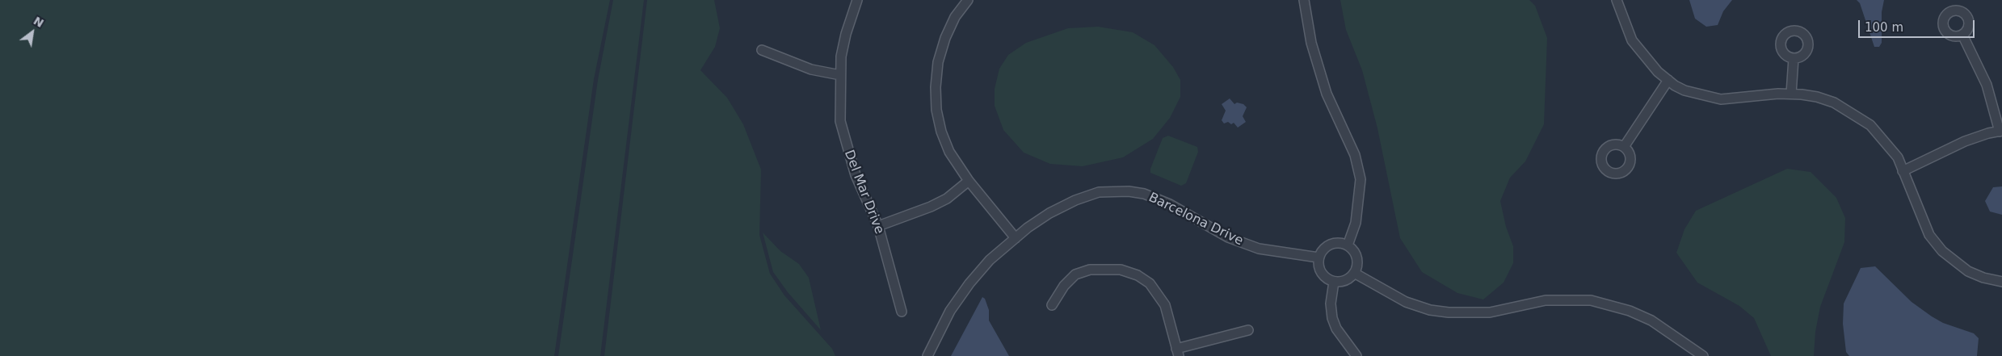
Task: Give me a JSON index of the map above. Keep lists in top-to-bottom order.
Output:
{
  "streets": {
    "street": ["Del Mar Drive", "Barcelona Drive"]
  },
  "scale_bar": "100 m",
  "north": "top right"
}
